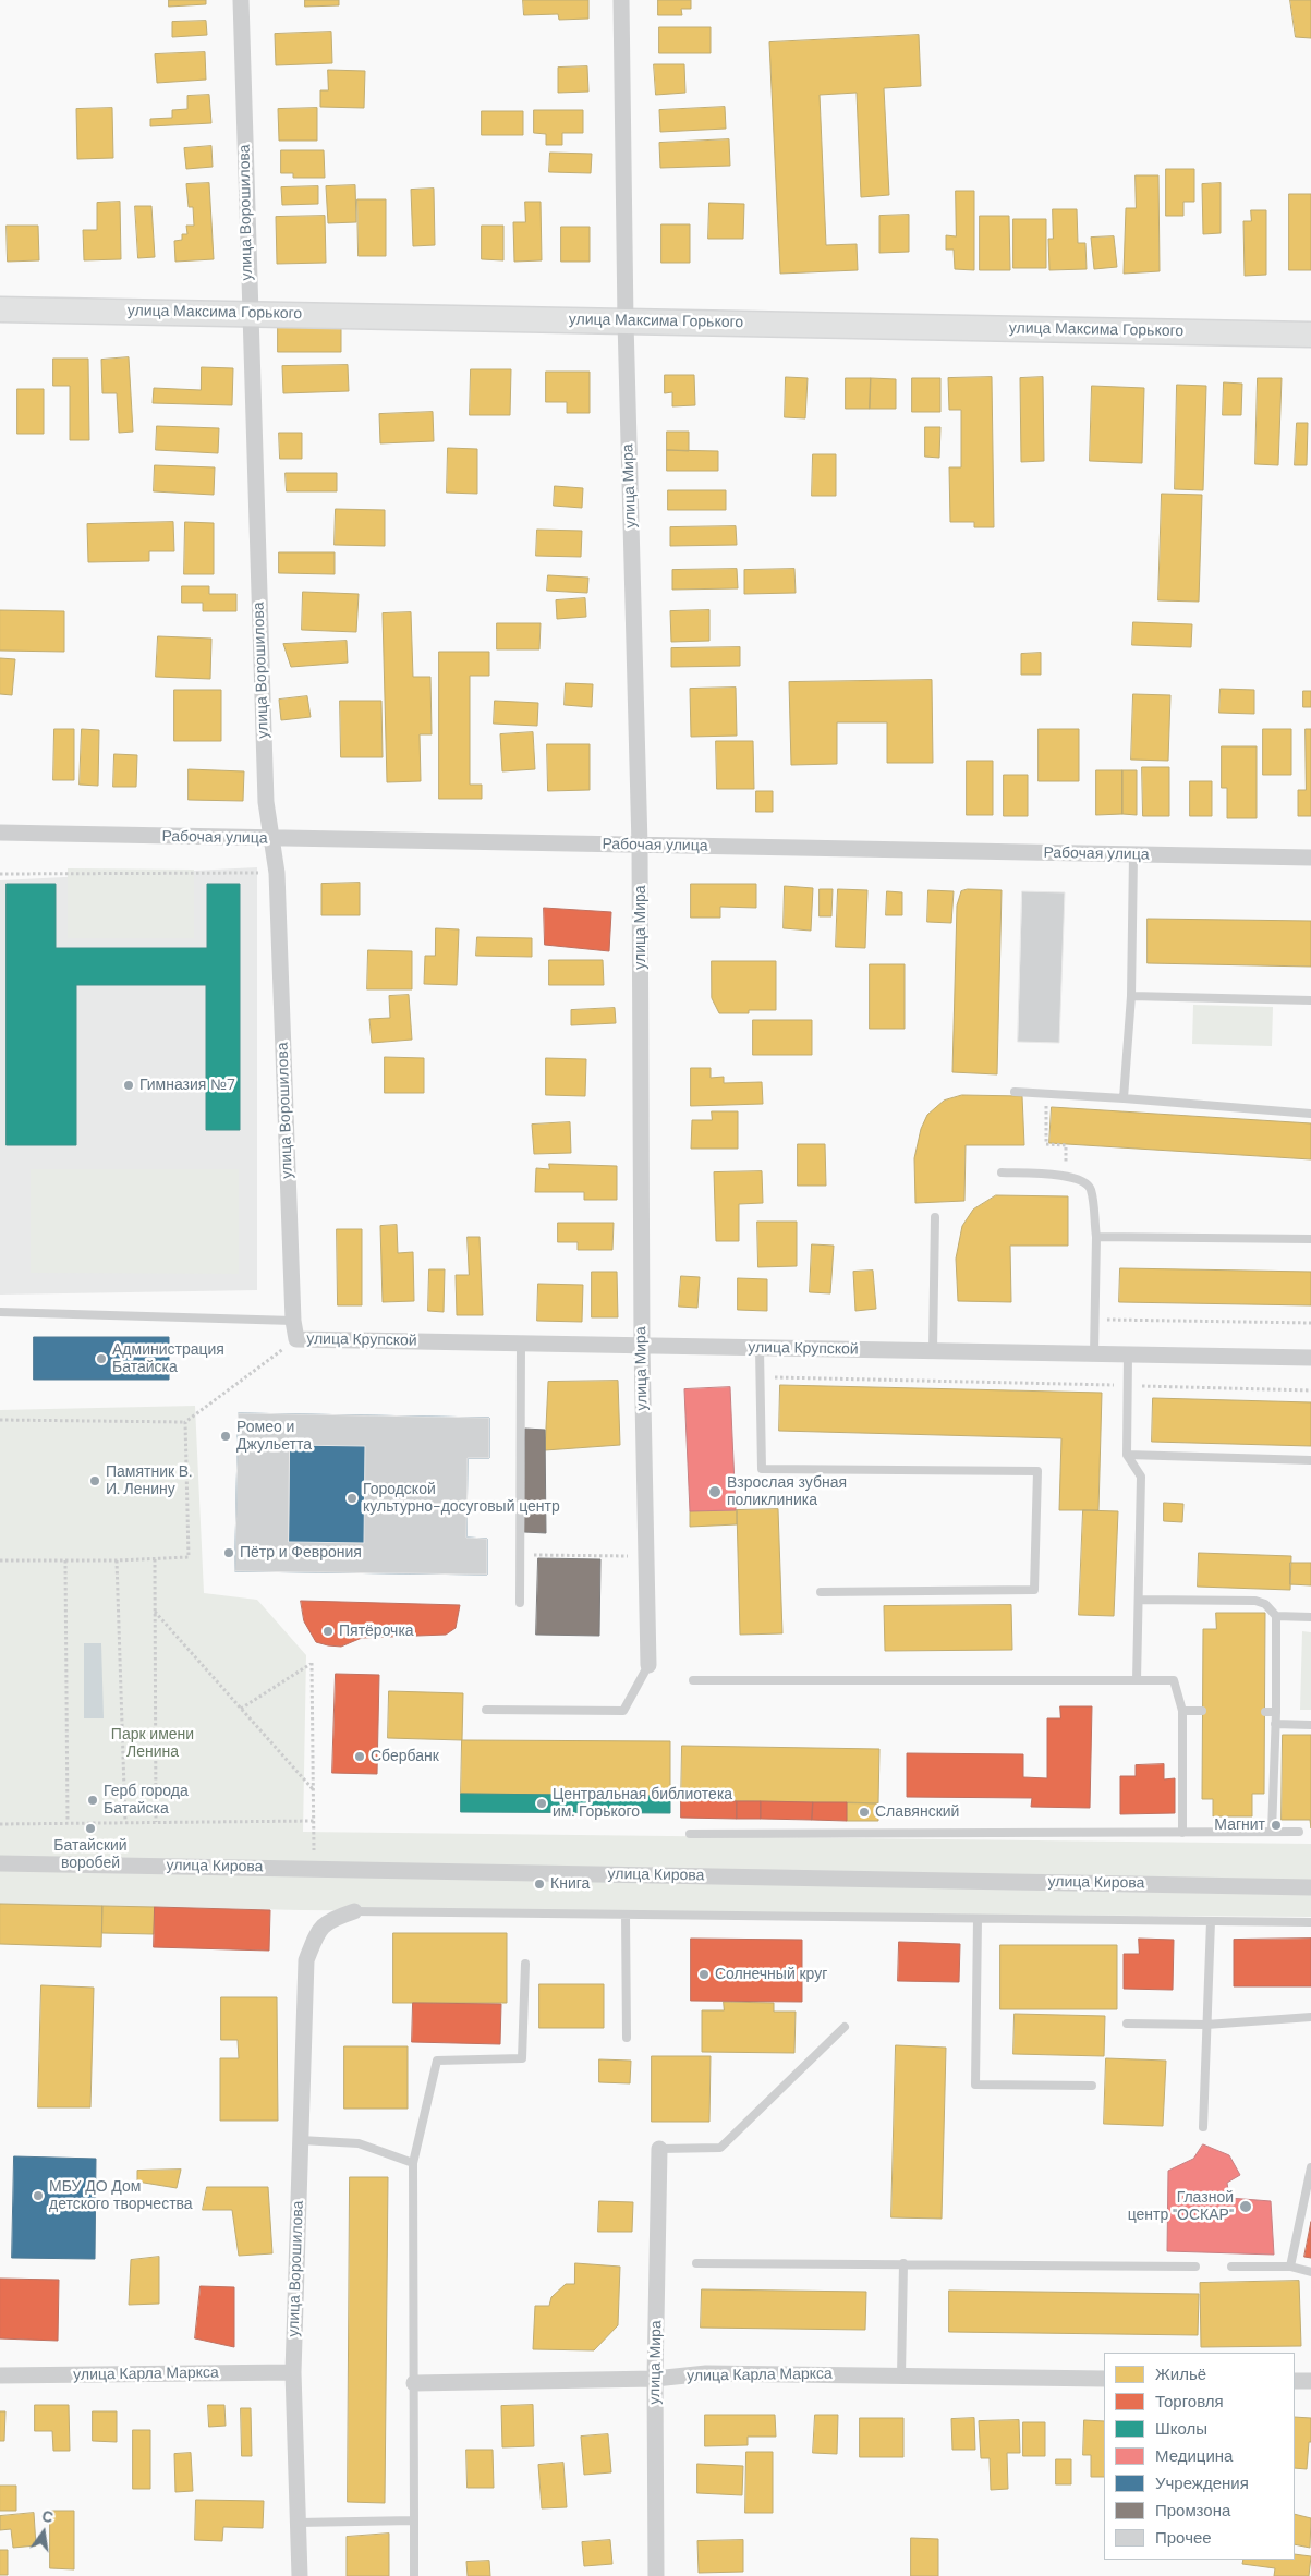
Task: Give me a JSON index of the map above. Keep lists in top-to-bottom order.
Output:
{
  "streets": {
    "main road": ["улица Максима Горького"],
    "street": [
      "улица Ворошилова",
      "улица Мира",
      "Рабочая улица",
      "улица Крупской",
      "улица Кирова",
      "улица Карла Маркса"
    ]
  },
  "crossings": [
    ["улица Ворошилова", "улица Максима Горького"],
    ["улица Ворошилова", "Рабочая улица"],
    ["улица Ворошилова", "улица Крупской"],
    ["улица Ворошилова", "улица Карла Маркса"],
    ["улица Максима Горького", "улица Мира"],
    ["улица Мира", "Рабочая улица"],
    ["улица Мира", "улица Крупской"],
    ["улица Мира", "улица Карла Маркса"]
  ],
  "parks": ["Парк имени Ленина"],
  "places": [
    "Гимназия №7",
    "Администрация Батайска",
    "Ромео и Джульетта",
    "Памятник В. И. Ленину",
    "Взрослая зубная поликлиника",
    "Городской культурно-досуговый центр",
    "Пётр и Феврония",
    "Пятёрочка",
    "Сбербанк",
    "Герб города Батайска",
    "Центральная библиотека им. Горького",
    "Славянский",
    "Магнит",
    "Батайский воробей",
    "Книга",
    "Солнечный круг",
    "МБУ ДО Дом детского творчества",
    "Глазной центр \"ОСКАР\""
  ],
  "legend": [
    "Жильё",
    "Торговля",
    "Школы",
    "Медицина",
    "Учреждения",
    "Промзона",
    "Прочее"
  ],
  "north": "top"
}
